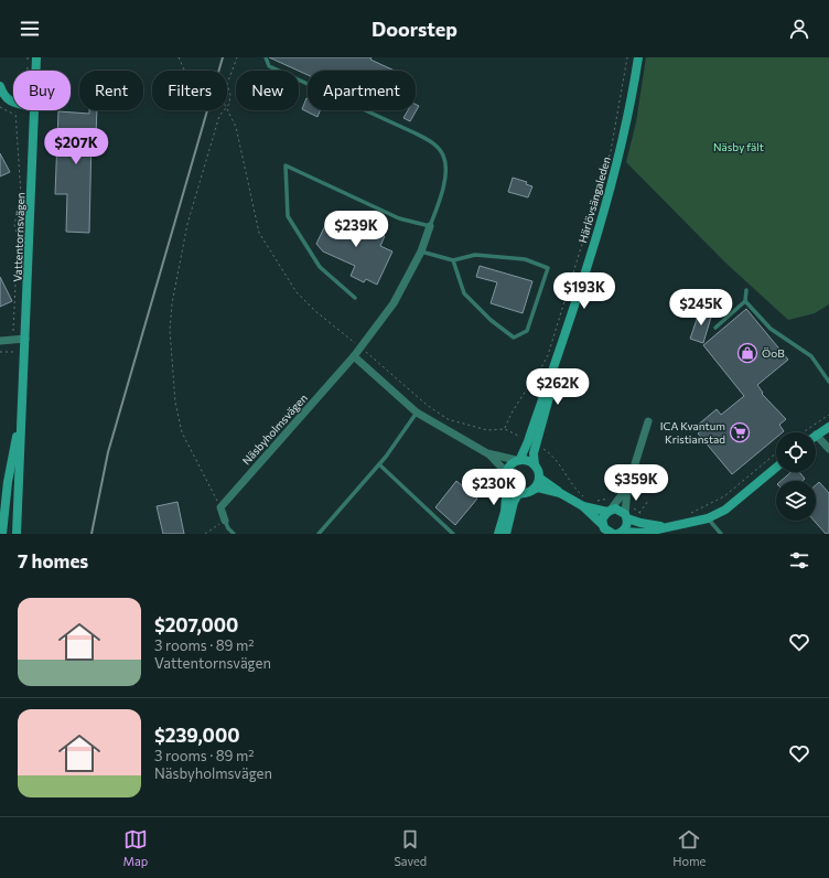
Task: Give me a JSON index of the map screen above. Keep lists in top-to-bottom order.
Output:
{
  "streets": {
    "main road": ["Härlövsängaleden", "Vattentornsvägen"],
    "street": ["Näsbyholmsvägen"]
  },
  "parks": ["Näsby fält"],
  "places": {
    "shop": ["ÖoB"],
    "supermarket": ["ICA Kvantum Kristianstad"]
  },
  "page": {
    "header": "Doorstep",
    "chip": [
      "Buy",
      "Rent",
      "Filters",
      "New",
      "Apartment"
    ],
    "price": [
      "$207K",
      "$239K",
      "$193K",
      "$245K",
      "$262K",
      "$359K",
      "$230K"
    ],
    "heading": "7 homes",
    "list": [
      {
        "name": "$207,000",
        "note": "3 rooms · 89 m² · Vattentornsvägen"
      },
      {
        "name": "$239,000",
        "note": "3 rooms · 89 m² · Näsbyholmsvägen"
      }
    ],
    "tabs": ["Map", "Saved", "Home"]
  }
}
